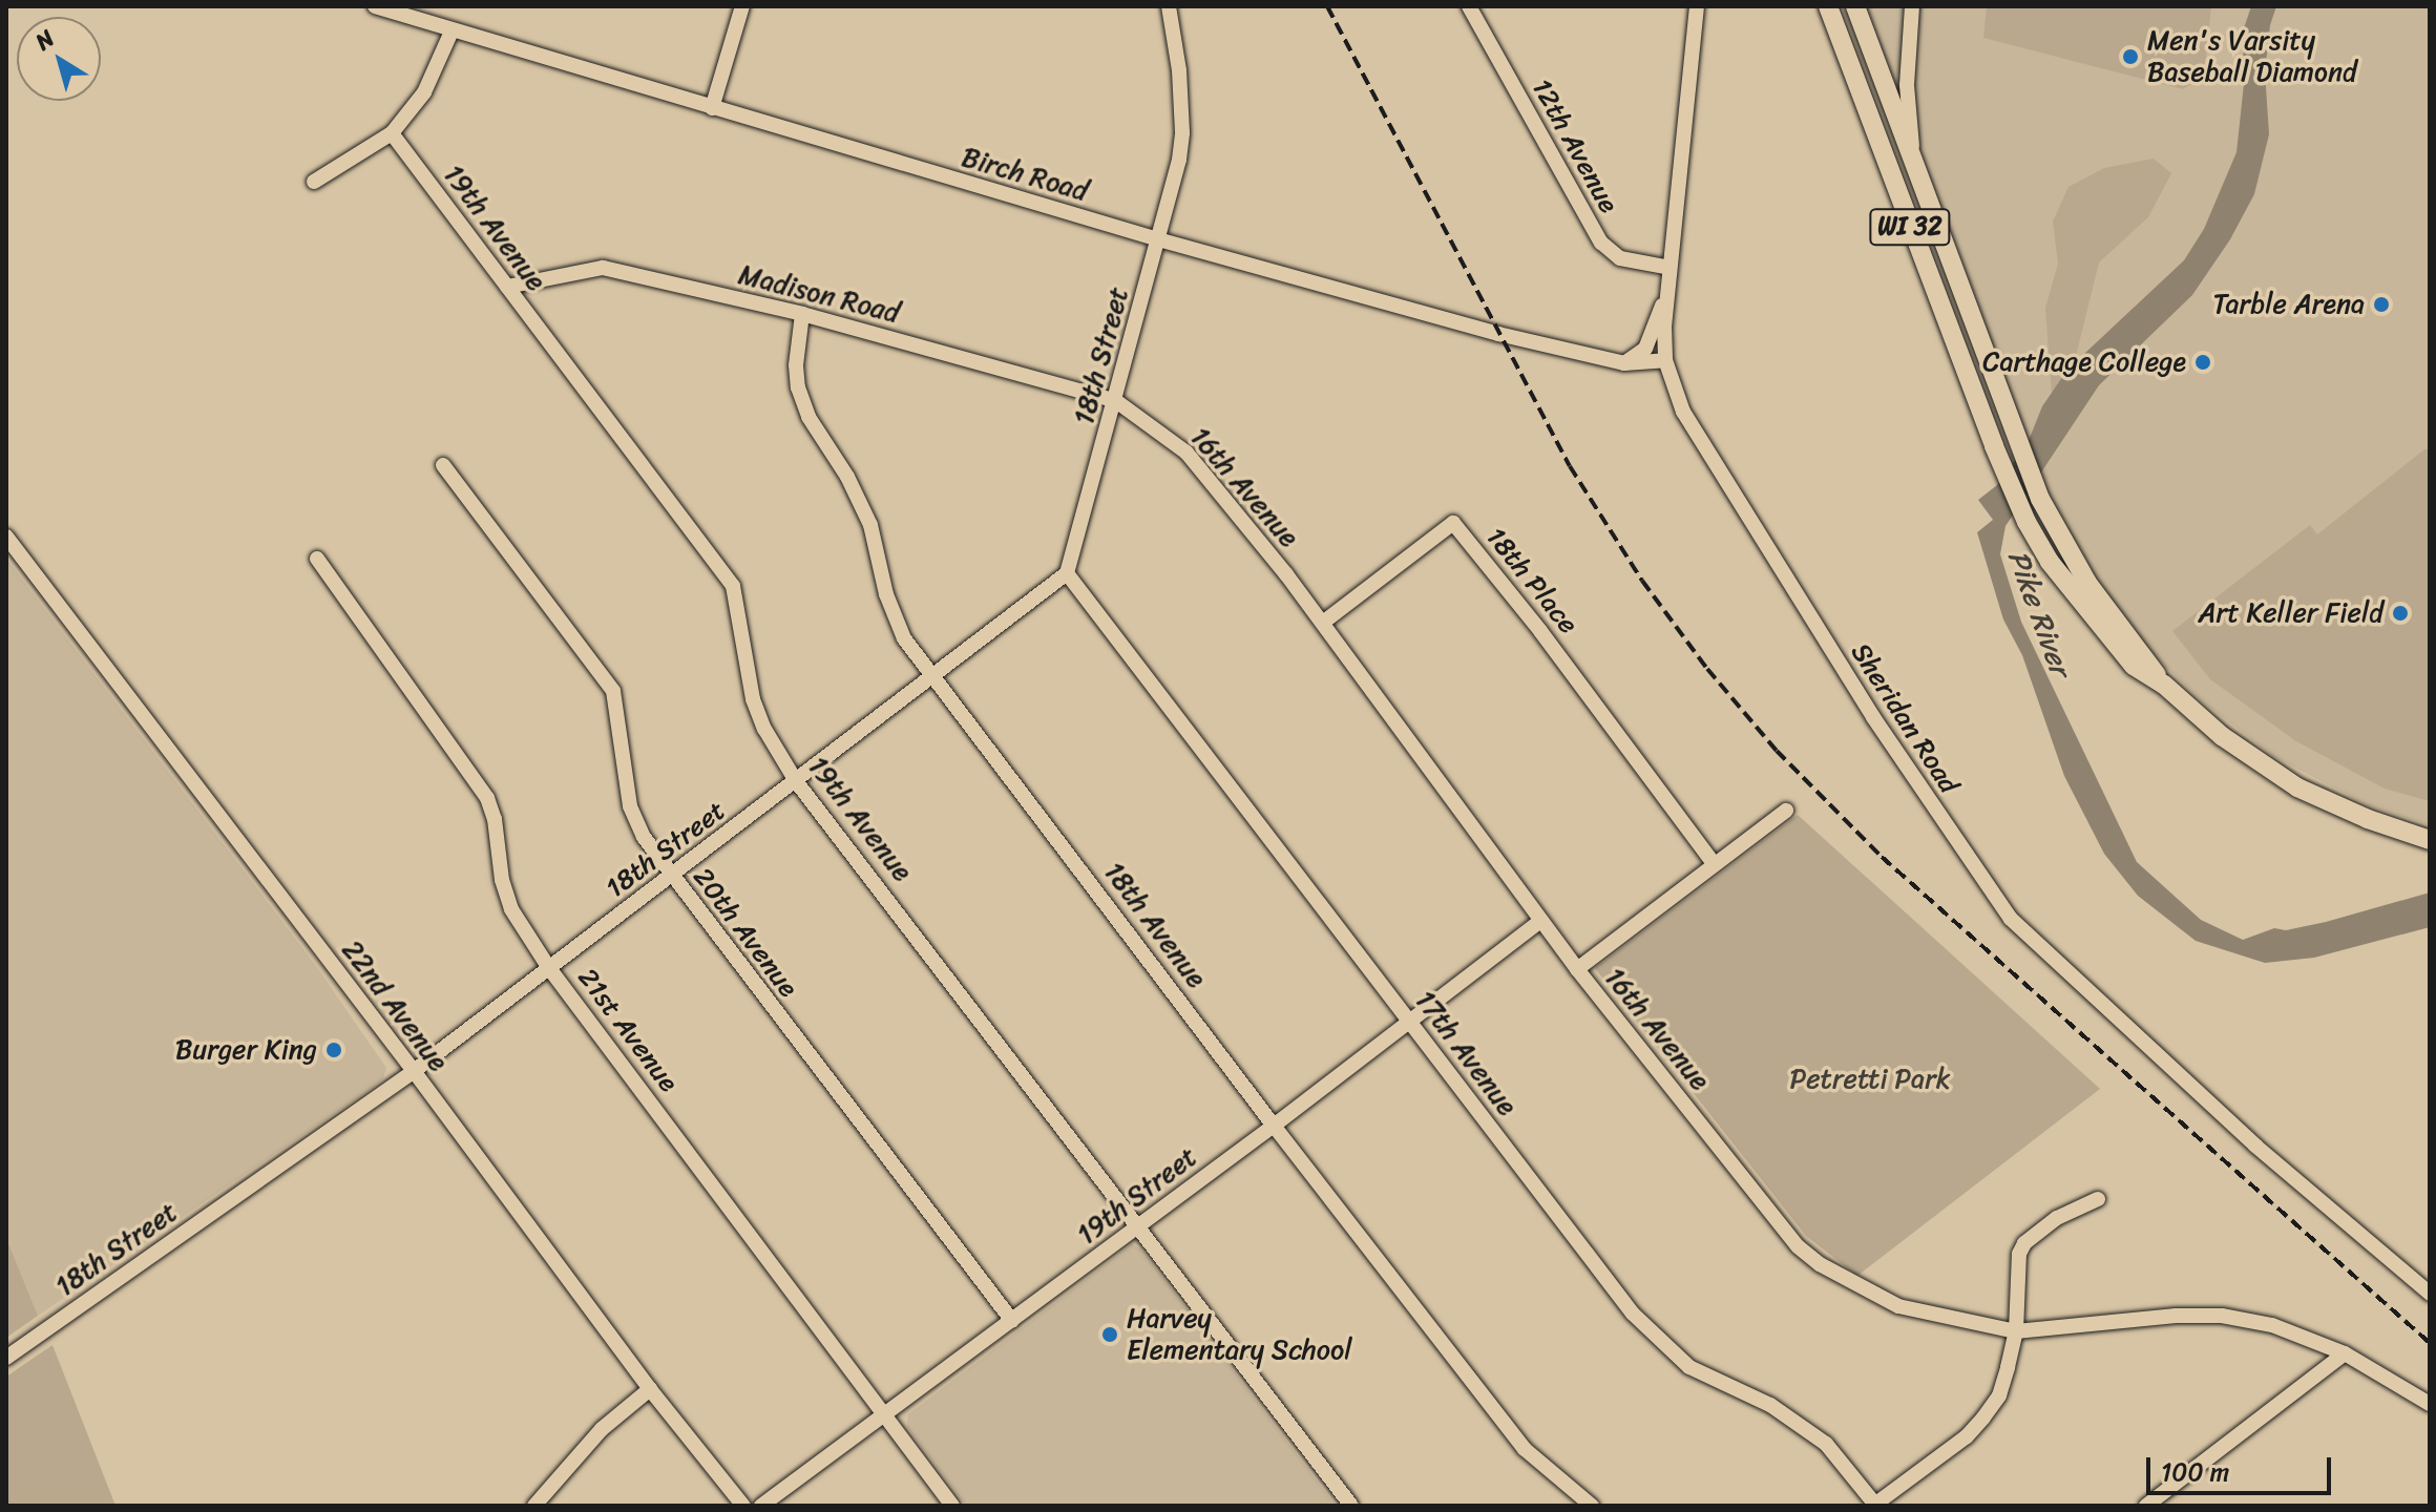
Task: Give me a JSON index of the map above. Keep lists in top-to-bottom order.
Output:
{
  "streets": {
    "main road": ["WI 32"],
    "street": [
      "12th Avenue",
      "Birch Road",
      "19th Avenue",
      "Madison Road",
      "18th Street",
      "16th Avenue",
      "18th Place",
      "Sheridan Road",
      "18th Avenue",
      "20th Avenue",
      "22nd Avenue",
      "21st Avenue",
      "17th Avenue",
      "19th Street"
    ]
  },
  "crossings": [
    ["12th Avenue", "Sheridan Road"],
    ["Birch Road", "18th Street"],
    ["Birch Road", "Sheridan Road"],
    ["19th Avenue", "Madison Road"],
    ["19th Avenue", "18th Street"],
    ["19th Avenue", "19th Street"],
    ["Madison Road", "18th Street"],
    ["Madison Road", "16th Avenue"],
    ["Madison Road", "18th Avenue"],
    ["18th Street", "16th Avenue"],
    ["18th Street", "18th Avenue"],
    ["18th Street", "20th Avenue"],
    ["18th Street", "22nd Avenue"],
    ["18th Street", "21st Avenue"],
    ["18th Street", "17th Avenue"],
    ["16th Avenue", "18th Place"],
    ["16th Avenue", "19th Street"],
    ["18th Avenue", "19th Street"],
    ["20th Avenue", "19th Street"],
    ["21st Avenue", "19th Street"],
    ["17th Avenue", "19th Street"]
  ],
  "water": ["Pike River"],
  "parks": ["Petretti Park"],
  "places": [
    "Men's Varsity Baseball Diamond",
    "Tarble Arena",
    "Carthage College",
    "Art Keller Field",
    "Burger King",
    "Harvey Elementary School"
  ],
  "scale_bar": "100 m",
  "north": "top left"
}
